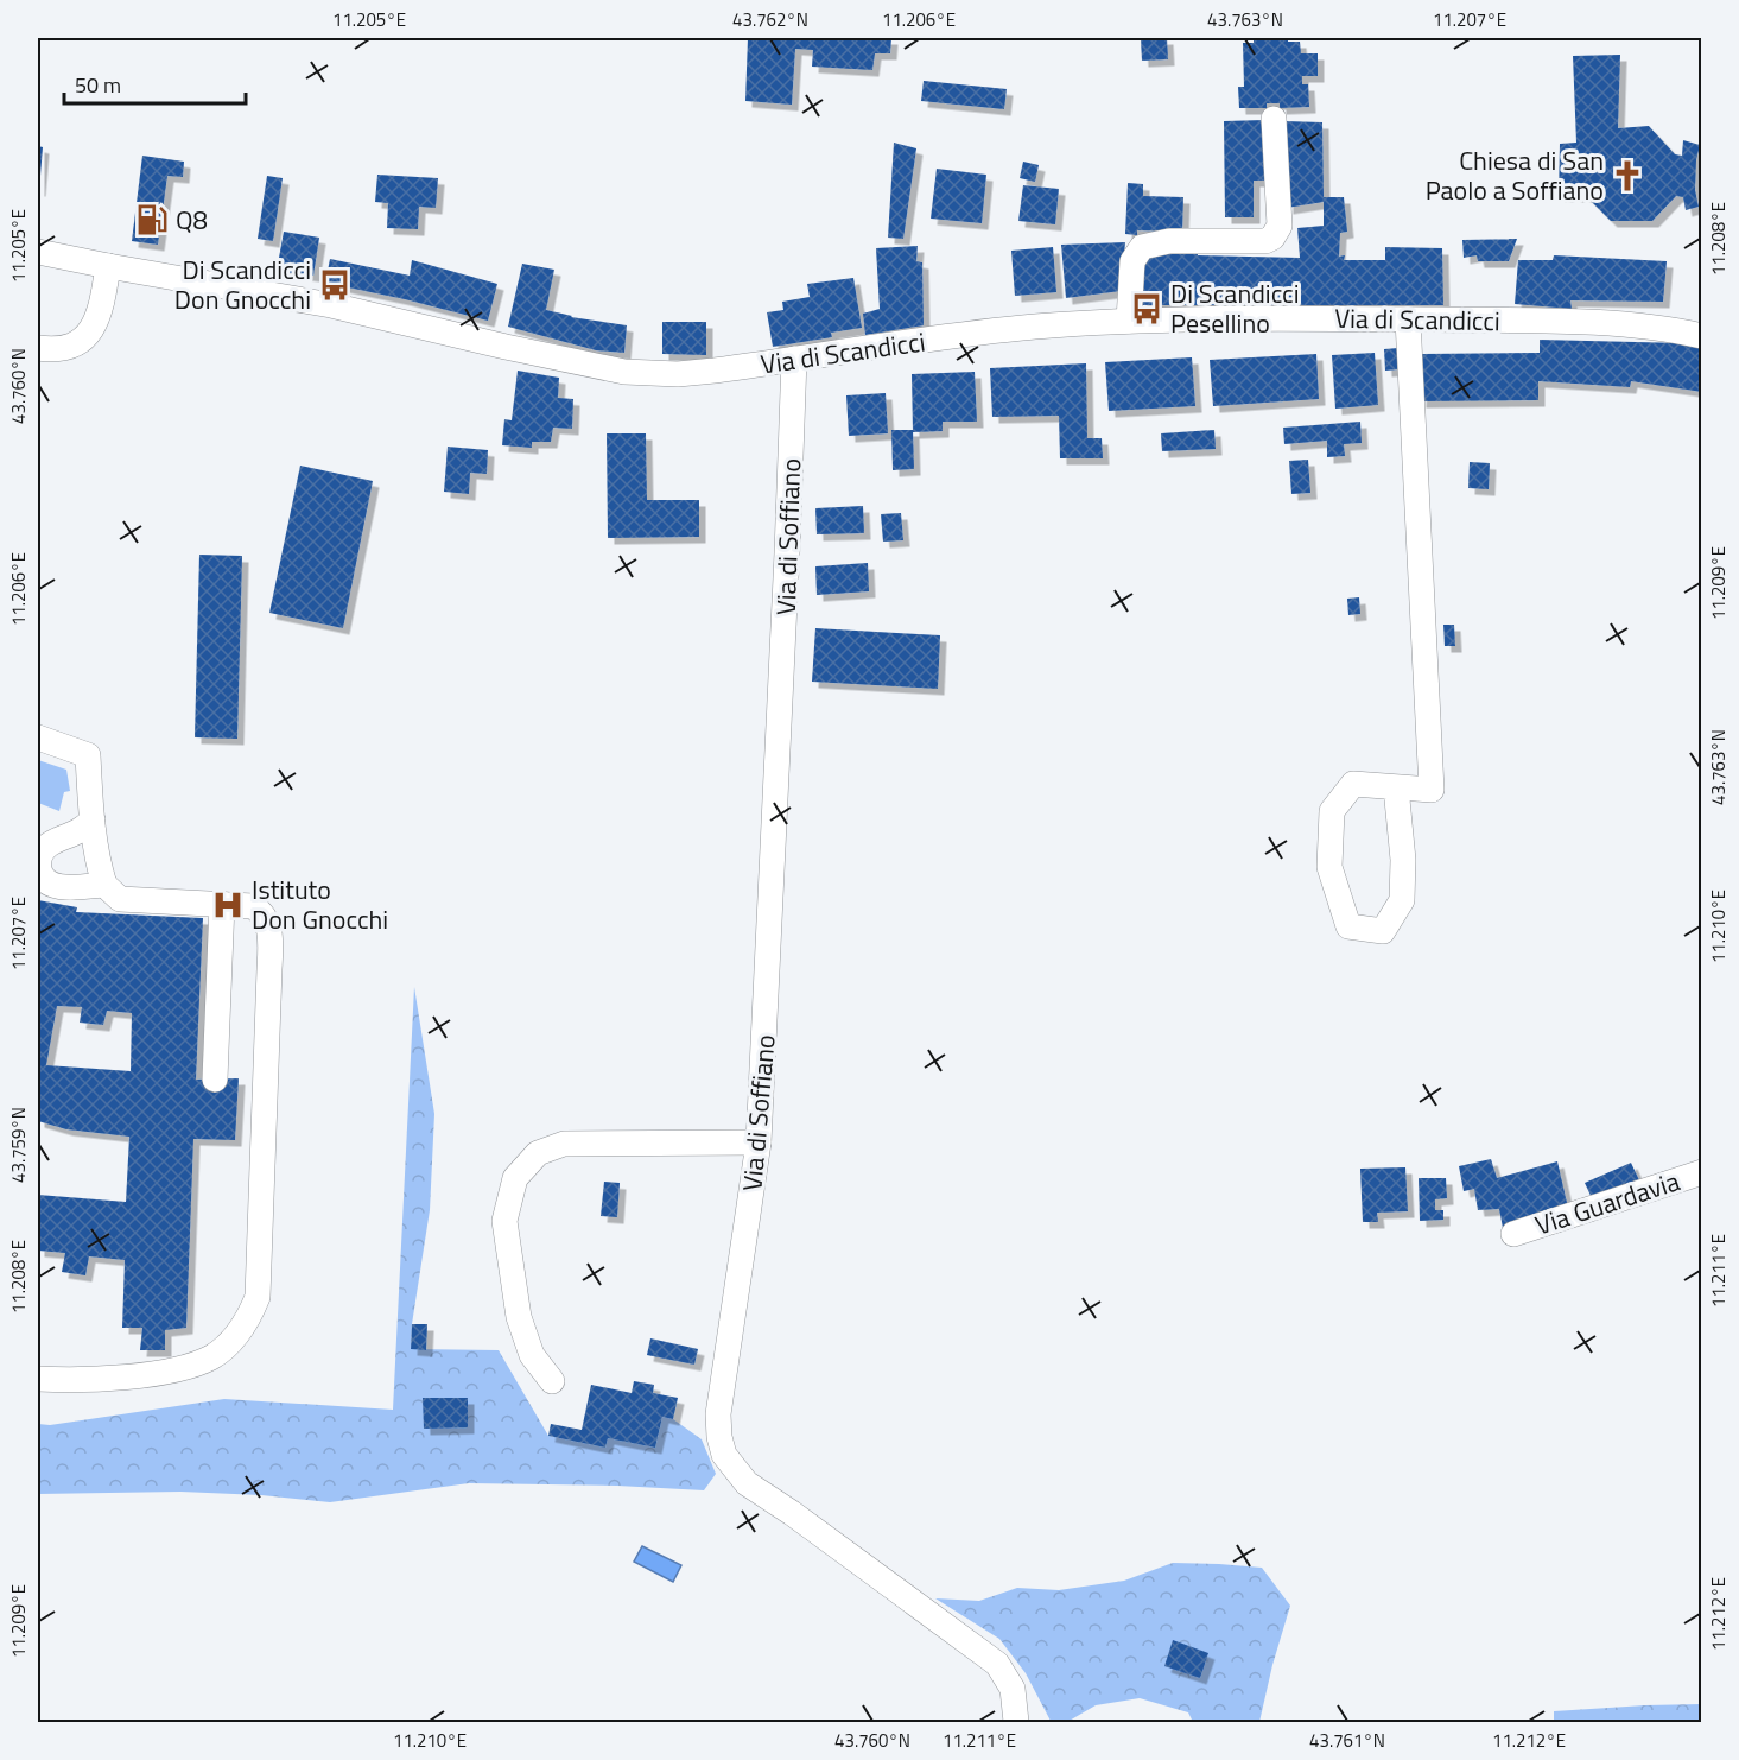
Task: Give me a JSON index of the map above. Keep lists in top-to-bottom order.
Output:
{
  "streets": {
    "street": ["Via di Scandicci", "Via di Soffiano", "Via Guardavia"]
  },
  "crossings": [
    ["Via di Scandicci", "Via di Soffiano"]
  ],
  "places": {
    "church": ["Chiesa di San Paolo a Soffiano"],
    "fuel station": ["Q8"],
    "bus stop": ["Di Scandicci Don Gnocchi", "Di Scandicci Pesellino"],
    "hospital": ["Istituto Don Gnocchi"]
  },
  "scale_bar": "50 m",
  "coordinates": [
    "11.205°E",
    "43.762°N",
    "11.206°E",
    "43.763°N",
    "11.207°E",
    "11.208°E",
    "43.760°N",
    "11.209°E",
    "11.210°E",
    "43.759°N",
    "11.211°E",
    "11.212°E",
    "43.761°N"
  ]
}
